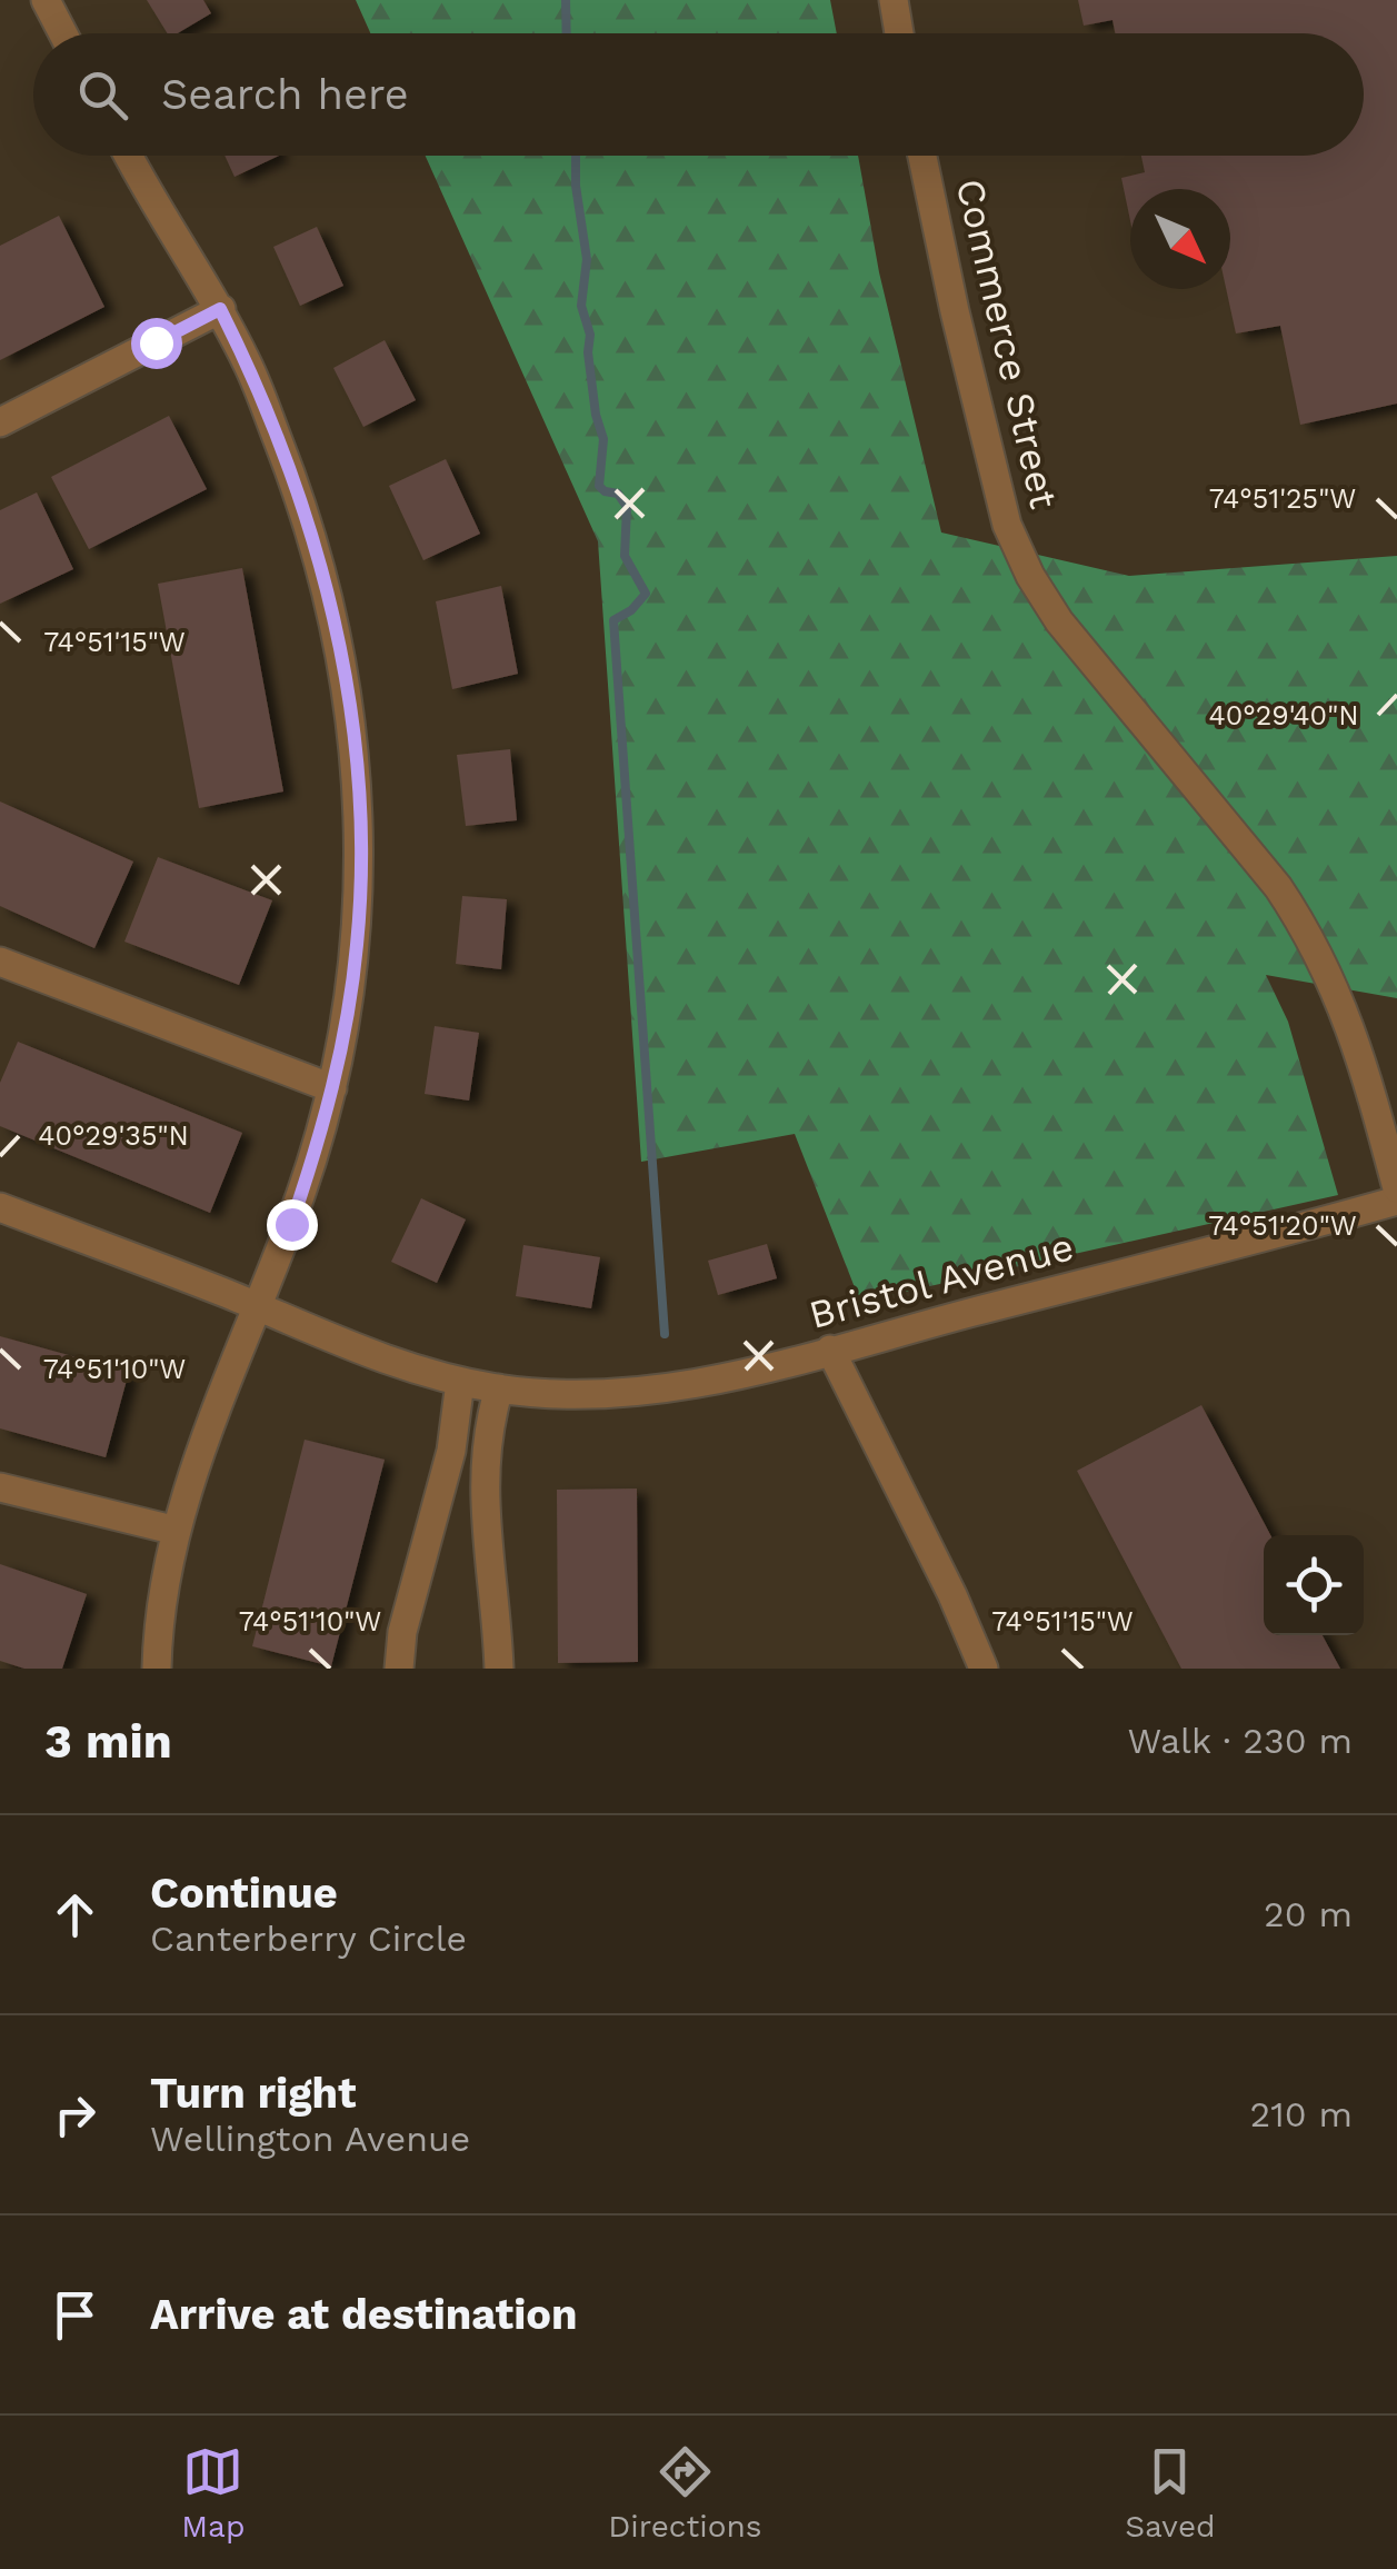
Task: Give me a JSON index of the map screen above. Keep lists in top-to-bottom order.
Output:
{
  "streets": {
    "street": ["Commerce Street", "Bristol Avenue"]
  },
  "north": "bottom right",
  "page": {
    "search": "Search here",
    "heading": ["3 min", "Walk · 230 m"],
    "list": [
      ["Continue", "Canterberry Circle", "20 m"],
      ["Turn right", "Wellington Avenue", "210 m"],
      "Arrive at destination"
    ],
    "nav": ["Map", "Directions", "Saved"]
  },
  "coordinates": [
    "74°51'25\"W",
    "74°51'15\"W",
    "40°29'40\"N",
    "40°29'35\"N",
    "74°51'20\"W",
    "74°51'10\"W"
  ]
}
